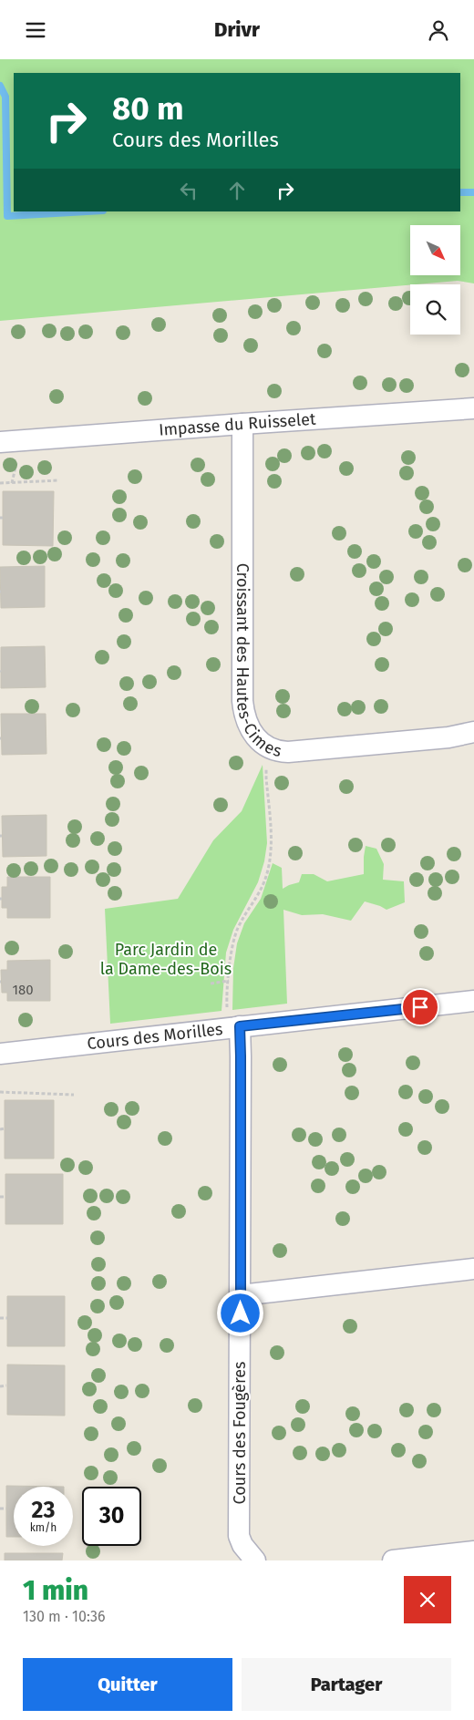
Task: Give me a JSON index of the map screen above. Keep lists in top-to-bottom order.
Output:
{
  "streets": {
    "street": [
      "Impasse du Ruisselet",
      "Croissant des Hautes-Cimes",
      "Cours des Morilles",
      "Cours des Fougères"
    ]
  },
  "crossings": [
    ["Impasse du Ruisselet", "Croissant des Hautes-Cimes"],
    ["Cours des Morilles", "Cours des Fougères"]
  ],
  "parks": ["Parc Jardin de la Dame-des-Bois"],
  "house_numbers": ["180"],
  "north": "bottom right",
  "page": {
    "header": "Drivr",
    "turn": ["80 m", "Cours des Morilles"],
    "speed": "23 km/h",
    "limit": "30",
    "heading": ["1 min", "130 m · 10:36"],
    "buttons": ["Quitter", "Partager"]
  }
}
